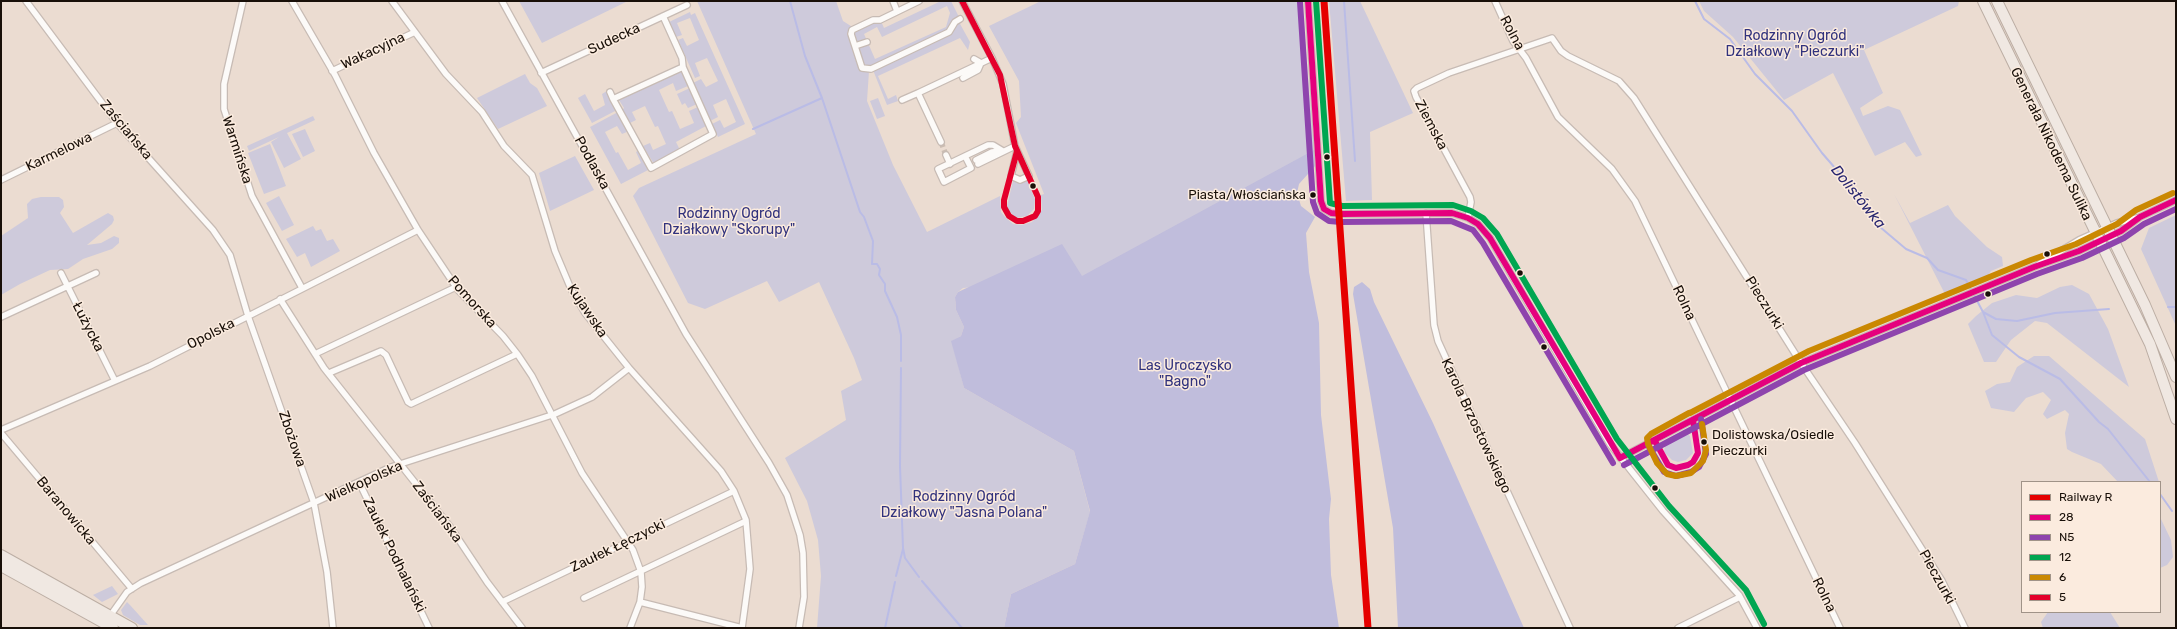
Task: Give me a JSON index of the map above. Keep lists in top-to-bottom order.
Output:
{
  "streets": {
    "highway": ["Generała Nikodema Sulika"],
    "street": [
      "Rolna",
      "Sudecka",
      "Wakacyjna",
      "Ziemska",
      "Zaściańska",
      "Warmińska",
      "Karmelowa",
      "Podlaska",
      "Pomorska",
      "Pieczurki",
      "Kujawska",
      "Łużycka",
      "Opolska",
      "Karola Brzostowskiego",
      "Zbożowa",
      "Wielkopolska",
      "Baranowicka",
      "Zaułek Łęczycki",
      "Zaułek Podhalański"
    ]
  },
  "crossings": [
    ["Rolna", "Ziemska"],
    ["Rolna", "Pieczurki"],
    ["Sudecka", "Podlaska"],
    ["Wakacyjna", "Pomorska"],
    ["Wakacyjna", "Kujawska"],
    ["Ziemska", "Pieczurki"],
    ["Zaściańska", "Karmelowa"],
    ["Zaściańska", "Opolska"],
    ["Zaściańska", "Zbożowa"],
    ["Zaściańska", "Wielkopolska"],
    ["Zaściańska", "Zaułek Łęczycki"],
    ["Warmińska", "Opolska"],
    ["Pomorska", "Opolska"],
    ["Pomorska", "Wielkopolska"],
    ["Pomorska", "Zaułek Łęczycki"],
    ["Kujawska", "Wielkopolska"],
    ["Kujawska", "Zaułek Łęczycki"],
    ["Łużycka", "Opolska"],
    ["Opolska", "Zbożowa"],
    ["Zbożowa", "Wielkopolska"],
    ["Wielkopolska", "Baranowicka"],
    ["Wielkopolska", "Zaułek Podhalański"]
  ],
  "water": ["Dolistówka"],
  "parks": [
    "Rodzinny Ogród Działkowy \"Pieczurki\"",
    "Rodzinny Ogród Działkowy \"Skorupy\"",
    "Las Uroczysko \"Bagno\"",
    "Rodzinny Ogród Działkowy \"Jasna Polana\""
  ],
  "places": ["Piasta/Włościańska", "Dolistowska/Osiedle Pieczurki"],
  "lines": [
    "rail line R",
    "transit line 28",
    "transit line 12",
    "transit line 5",
    "transit line N5",
    "transit line 6"
  ],
  "legend": [
    "Railway R",
    "28",
    "N5",
    "12",
    "6",
    "5"
  ]
}
